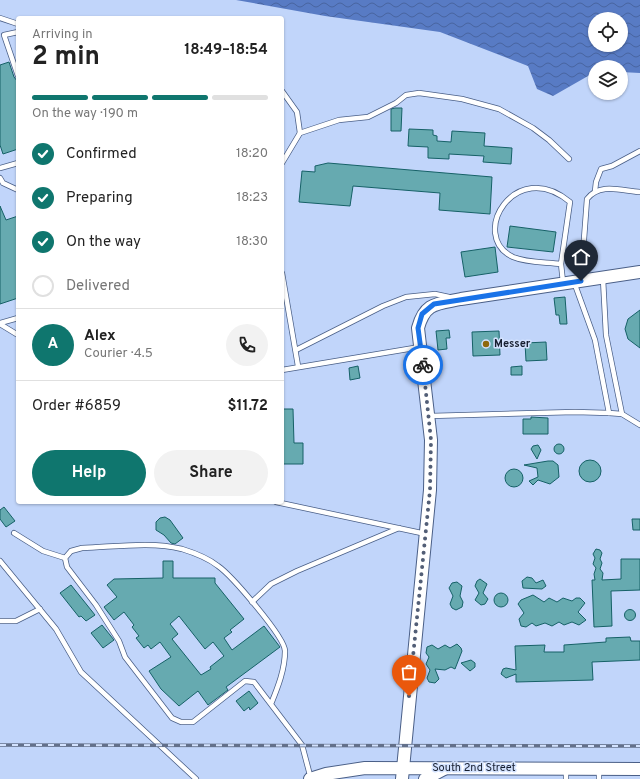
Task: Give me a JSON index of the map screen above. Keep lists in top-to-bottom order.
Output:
{
  "streets": {
    "street": ["South 2nd Street"]
  },
  "places": ["Messer"],
  "page": {
    "heading": ["2 min", "Arriving in", "18:49–18:54"],
    "panel": [
      "Alex",
      "Courier · 4.5",
      "Order #6859",
      "$11.72"
    ],
    "bar": "On the way · 190 m",
    "list": [
      ["Confirmed", "18:20"],
      ["Preparing", "18:23"],
      ["On the way", "18:30"],
      "Delivered"
    ],
    "round": "A",
    "buttons": ["Help", "Share"]
  }
}
